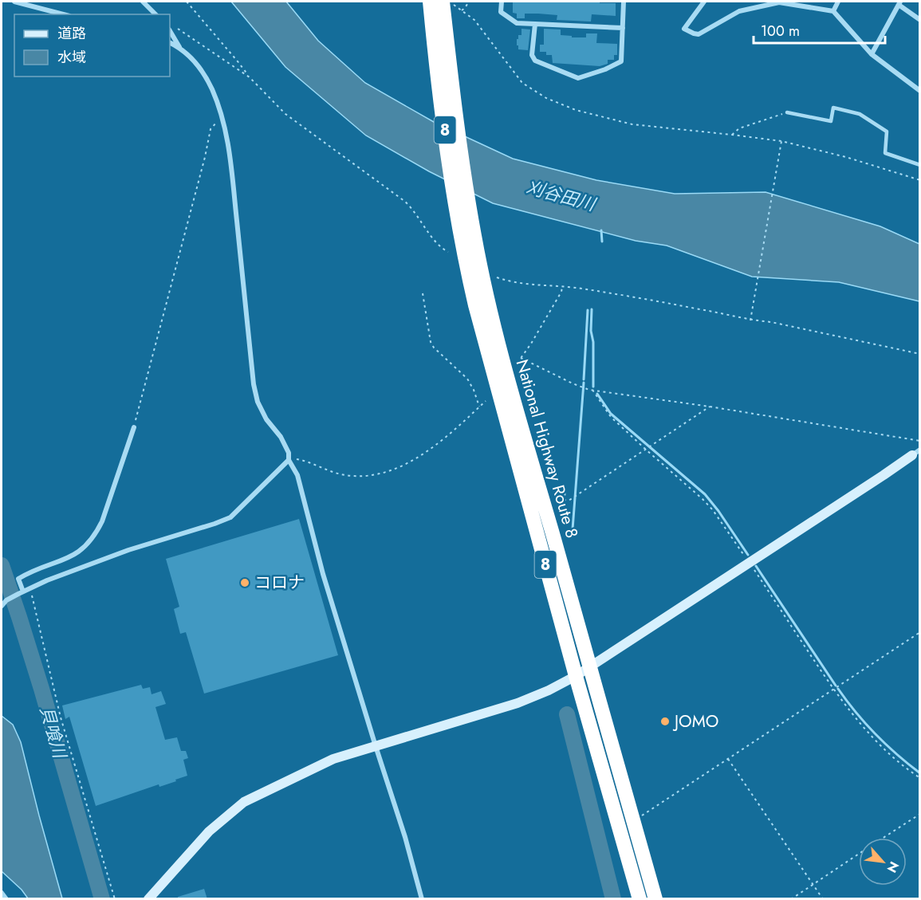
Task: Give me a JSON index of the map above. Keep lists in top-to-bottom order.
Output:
{
  "streets": {
    "highway": ["8", "National Highway Route 8"]
  },
  "water": ["刈谷田川", "貝喰川"],
  "places": ["コロナ", "JOMO"],
  "legend": ["道路", "水域"],
  "scale_bar": "100 m",
  "north": "bottom right"
}
